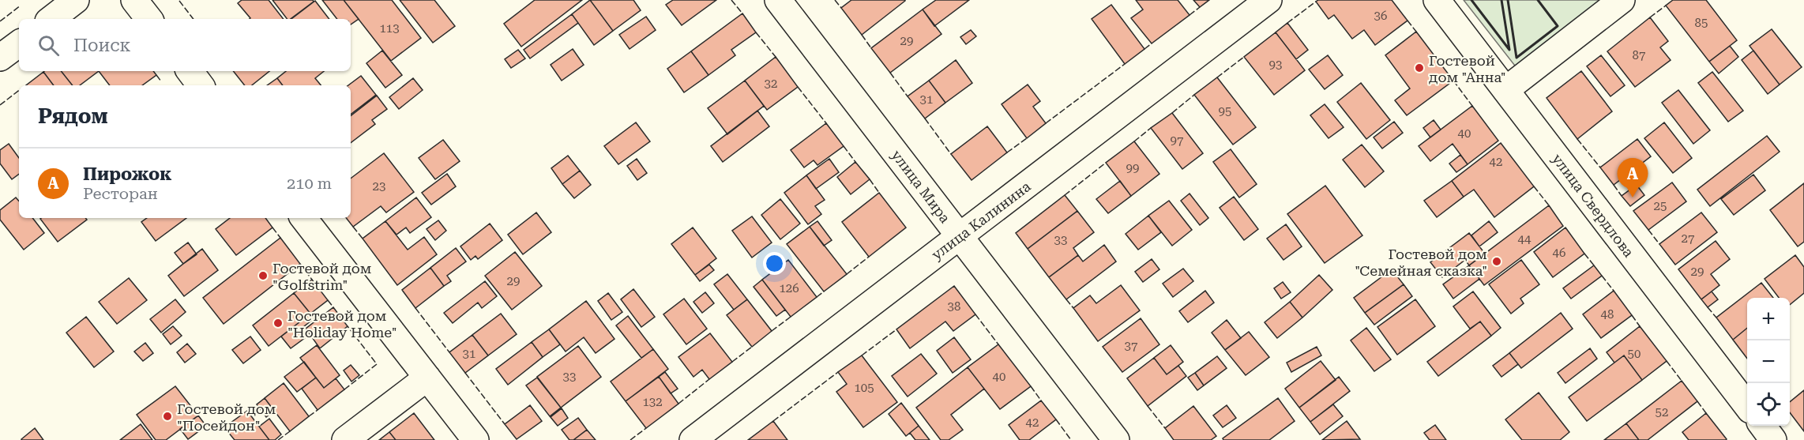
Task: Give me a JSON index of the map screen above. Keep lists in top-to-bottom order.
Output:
{
  "streets": {
    "street": ["улица Мира", "улица Свердлова", "улица Калинина"]
  },
  "crossings": [
    ["улица Мира", "улица Калинина"]
  ],
  "places": [
    "Гостевой дом \"Анна\"",
    "Гостевой дом \"Семейная сказка\"",
    "Гостевой дом \"Golfstrim\"",
    "Гостевой дом \"Holiday Home\"",
    "Гостевой дом \"Посейдон\""
  ],
  "house_numbers": [
    "36",
    "85",
    "113",
    "29",
    "87",
    "93",
    "32",
    "31",
    "95",
    "40",
    "97",
    "42",
    "99",
    "23",
    "25",
    "27",
    "44",
    "33",
    "46",
    "29",
    "29",
    "126",
    "38",
    "48",
    "37",
    "31",
    "50",
    "33",
    "40",
    "105",
    "132",
    "52",
    "42"
  ],
  "page": {
    "search": "Поиск",
    "heading": "Рядом",
    "list": [
      {
        "mark": "A",
        "name": "Пирожок",
        "note": "Ресторан",
        "value": "210 m"
      }
    ],
    "pins": "A",
    "map_buttons": ["+", "−"]
  }
}
